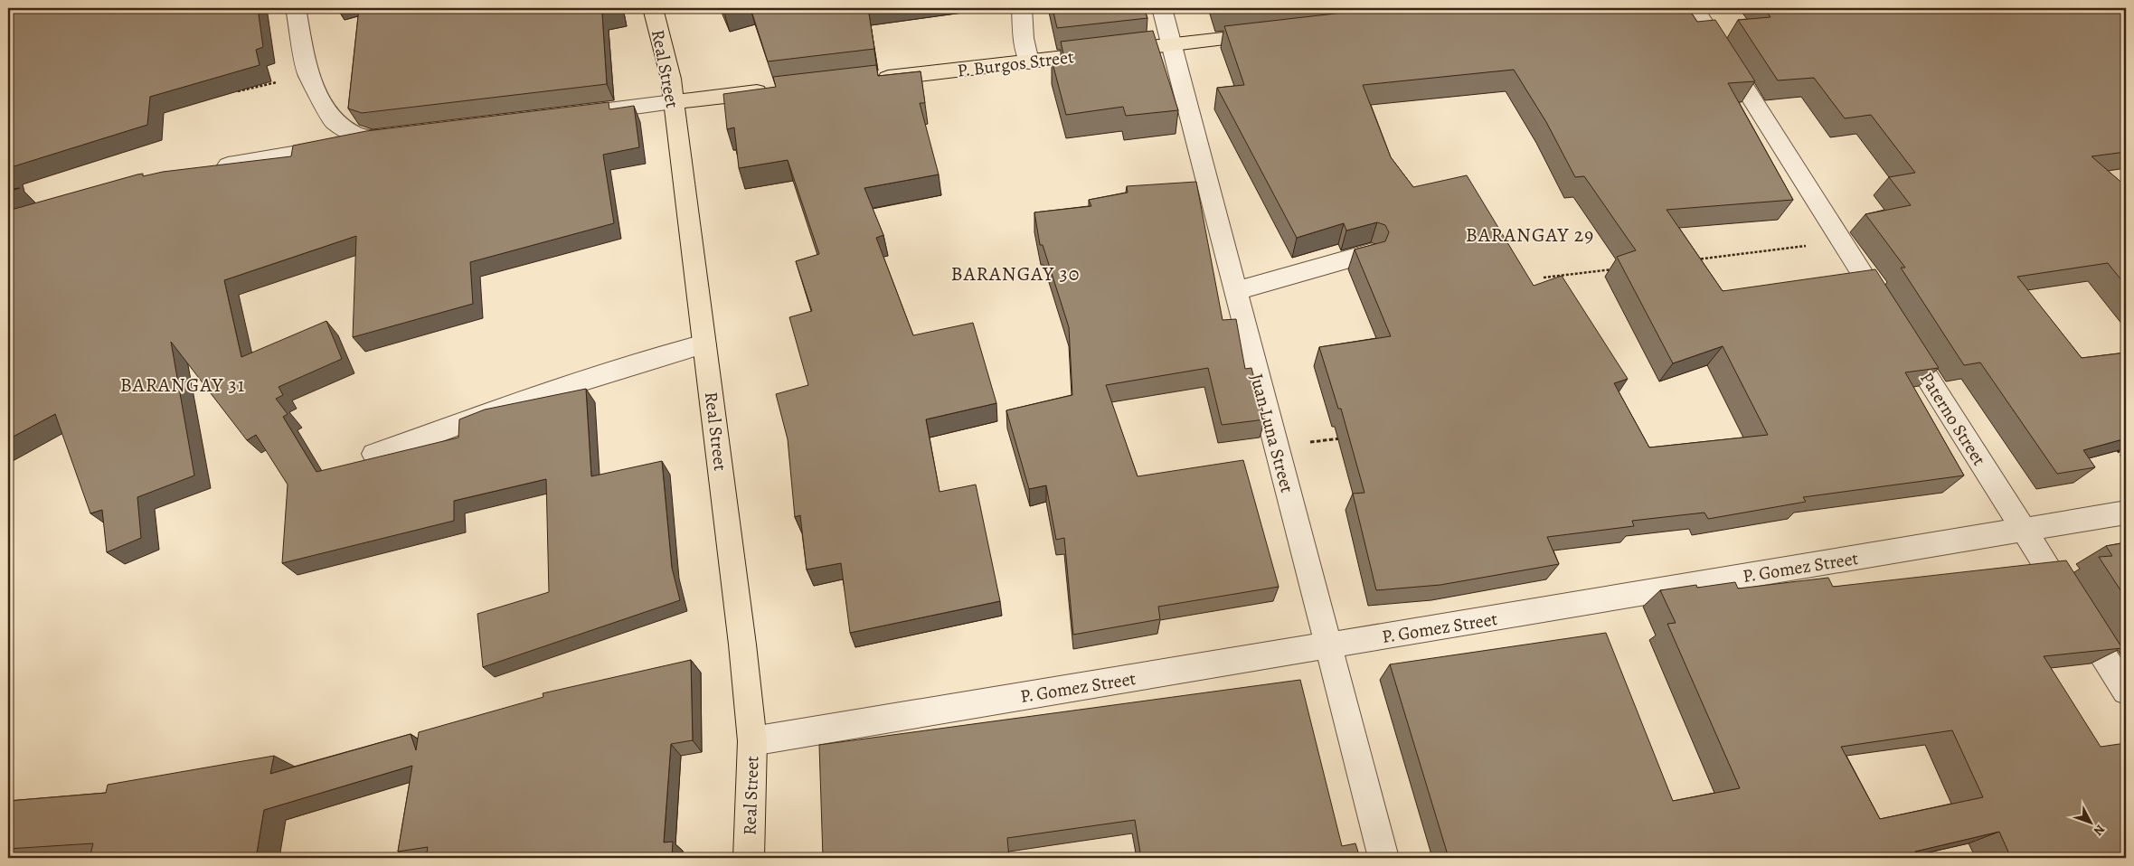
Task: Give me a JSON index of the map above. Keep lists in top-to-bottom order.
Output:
{
  "streets": {
    "main road": ["P. Burgos Street", "Real Street"],
    "street": ["Paterno Street", "Juan Luna Street", "P. Gomez Street"]
  },
  "crossings": [
    ["P. Burgos Street", "Juan Luna Street"],
    ["Real Street", "P. Gomez Street"],
    ["Paterno Street", "P. Gomez Street"],
    ["Juan Luna Street", "P. Gomez Street"]
  ],
  "districts": ["BARANGAY 29", "BARANGAY 30", "BARANGAY 31"],
  "north": "bottom right"
}
